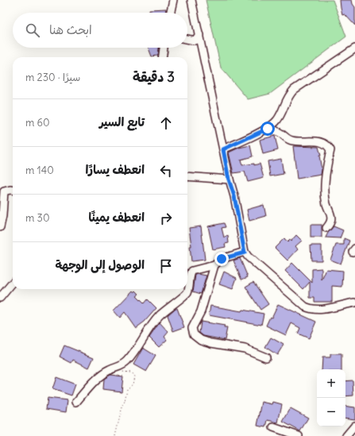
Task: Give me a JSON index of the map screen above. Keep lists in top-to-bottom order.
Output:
{
  "page": {
    "search": "ابحث هنا",
    "heading": ["3 دقيقة", "سيرًا · 230 m"],
    "list": [
      ["تابع السير", "60 m"],
      ["انعطف يسارًا", "140 m"],
      ["انعطف يمينًا", "30 m"],
      "الوصول إلى الوجهة"
    ],
    "map_buttons": ["+", "−"]
  }
}
